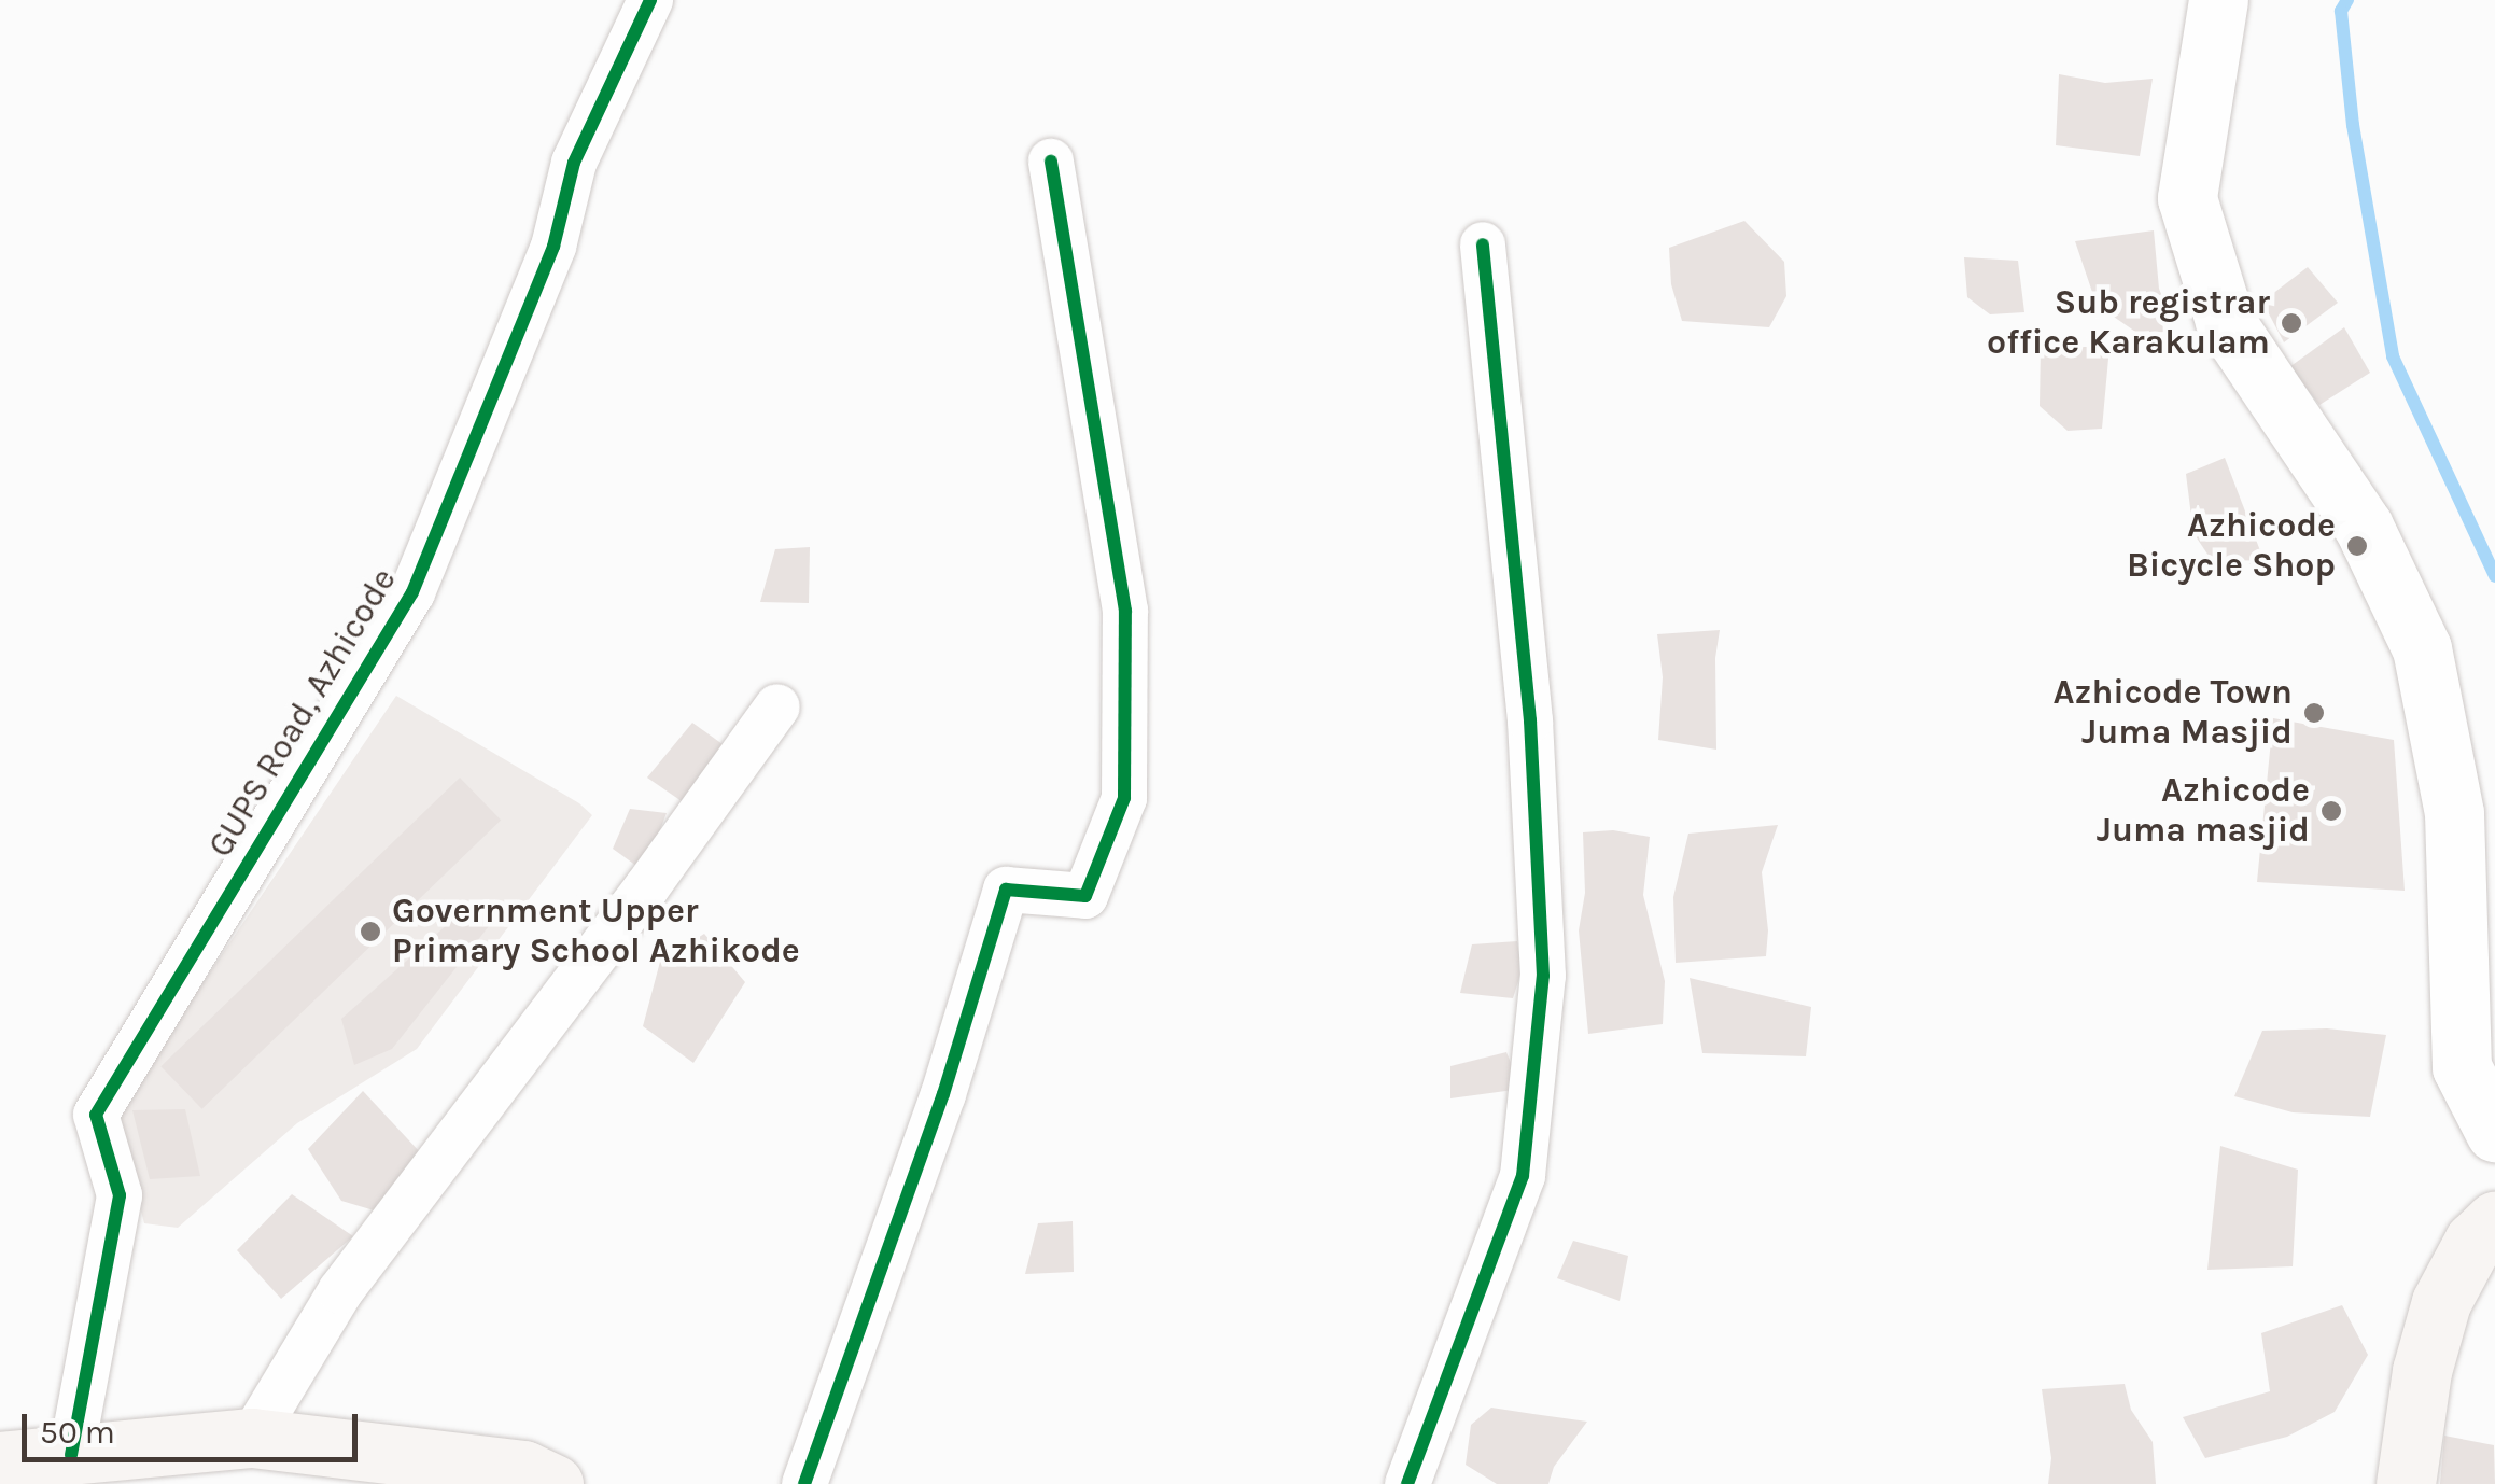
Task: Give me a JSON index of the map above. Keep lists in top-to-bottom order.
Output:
{
  "streets": {
    "street": ["GUPS Road, Azhicode"]
  },
  "places": [
    "Sub registrar office Karakulam",
    "Azhicode Bicycle Shop",
    "Azhicode Town Juma Masjid",
    "Azhicode Juma masjid",
    "Government Upper Primary School Azhikode"
  ],
  "scale_bar": "50 m"
}
